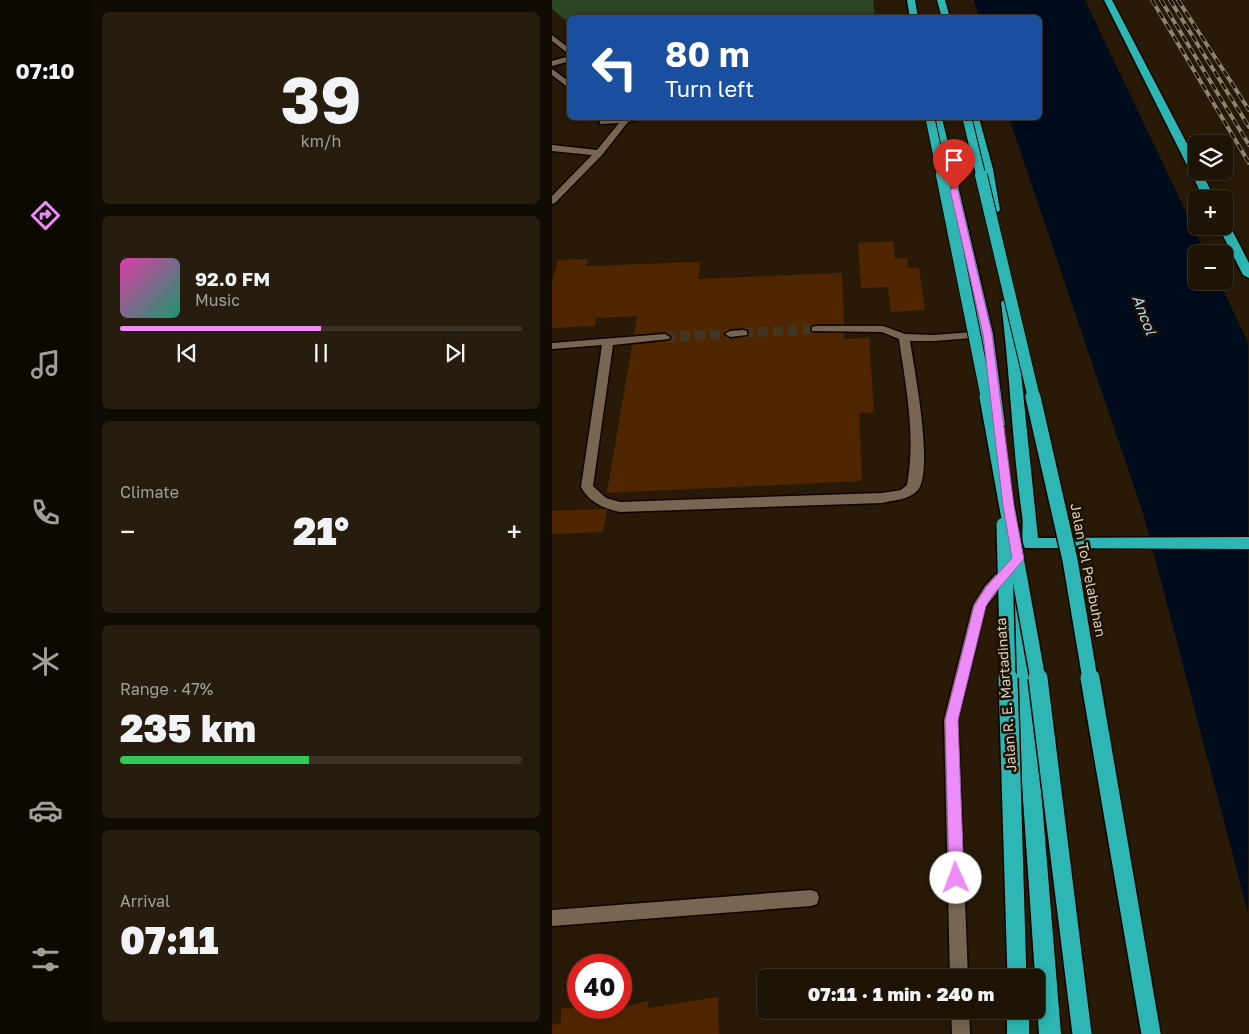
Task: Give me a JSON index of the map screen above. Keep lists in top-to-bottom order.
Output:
{
  "streets": {
    "highway": ["Jalan Tol Pelabuhan", "Jalan R. E. Martadinata"]
  },
  "water": ["Ancol"],
  "page": {
    "tabs": "07:10",
    "tile": [
      ["39", "km/h"],
      "Climate",
      ["Range · 47%", "235 km"],
      ["Arrival", "07:11"]
    ],
    "turn": ["80 m", "Turn left"],
    "map_buttons": ["+", "−"],
    "song": ["92.0 FM", "Music"],
    "heat": ["−", "21°", "+"],
    "limit": "40",
    "trip": "07:11 · 1 min · 240 m"
  }
}
